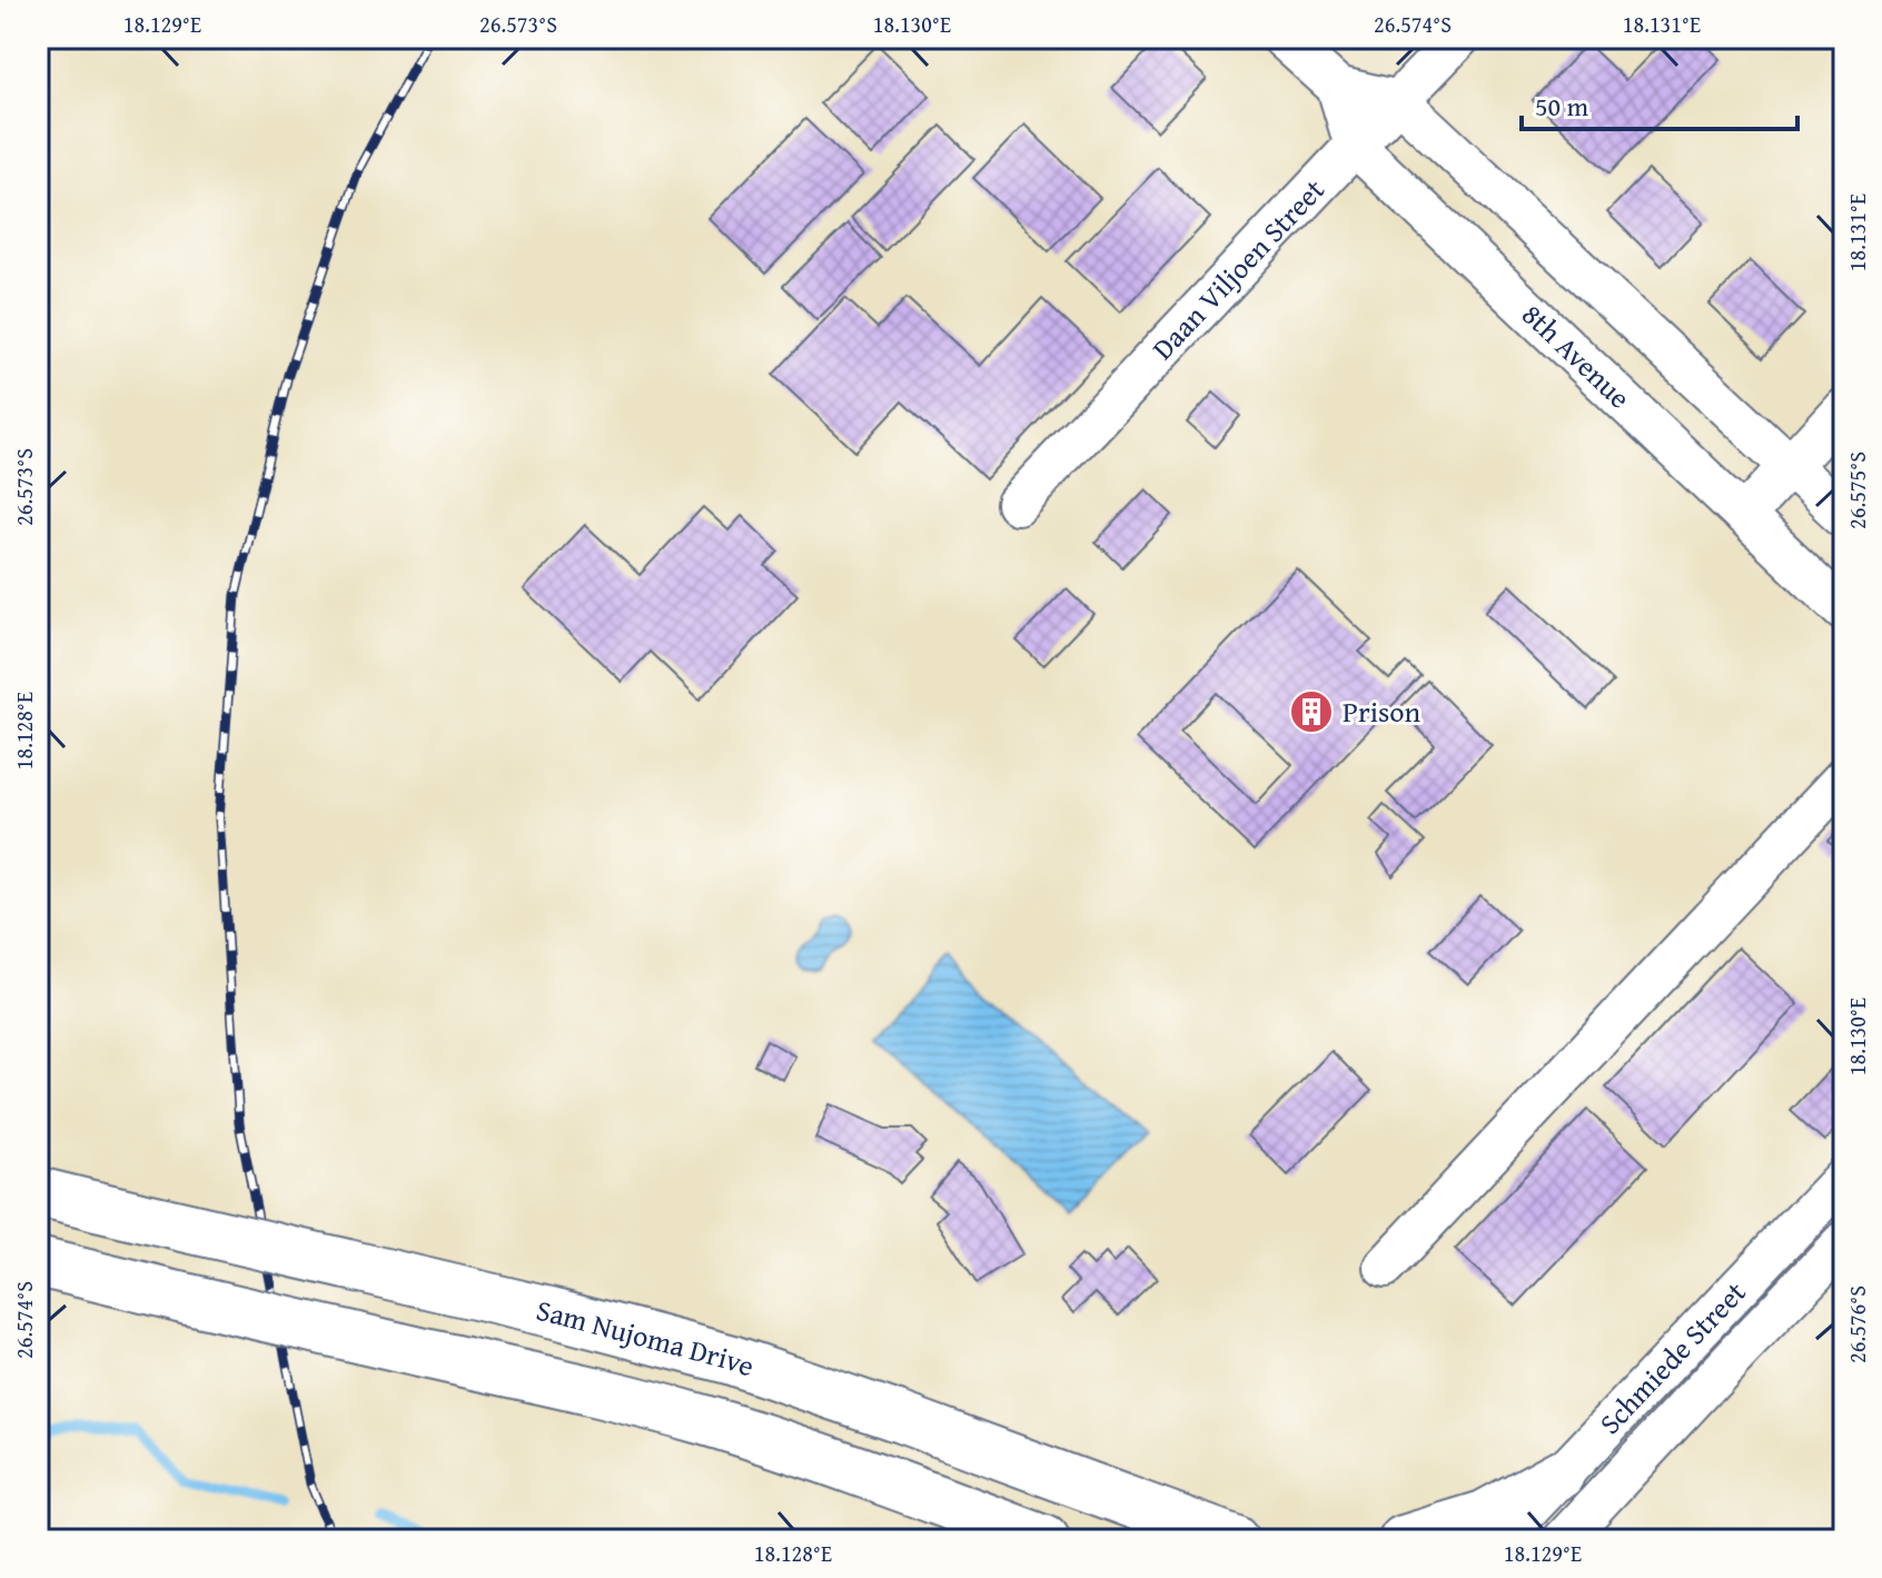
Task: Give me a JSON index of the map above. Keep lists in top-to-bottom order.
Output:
{
  "streets": {
    "main road": ["Sam Nujoma Drive"],
    "street": ["Daan Viljoen Street", "8th Avenue", "Schmiede Street"]
  },
  "crossings": [
    ["Daan Viljoen Street", "8th Avenue"]
  ],
  "places": {
    "building": ["Prison"]
  },
  "scale_bar": "50 m",
  "coordinates": [
    "18.129°E",
    "26.573°S",
    "18.130°E",
    "26.574°S",
    "18.131°E",
    "26.575°S",
    "18.128°E",
    "26.576°S"
  ]
}
